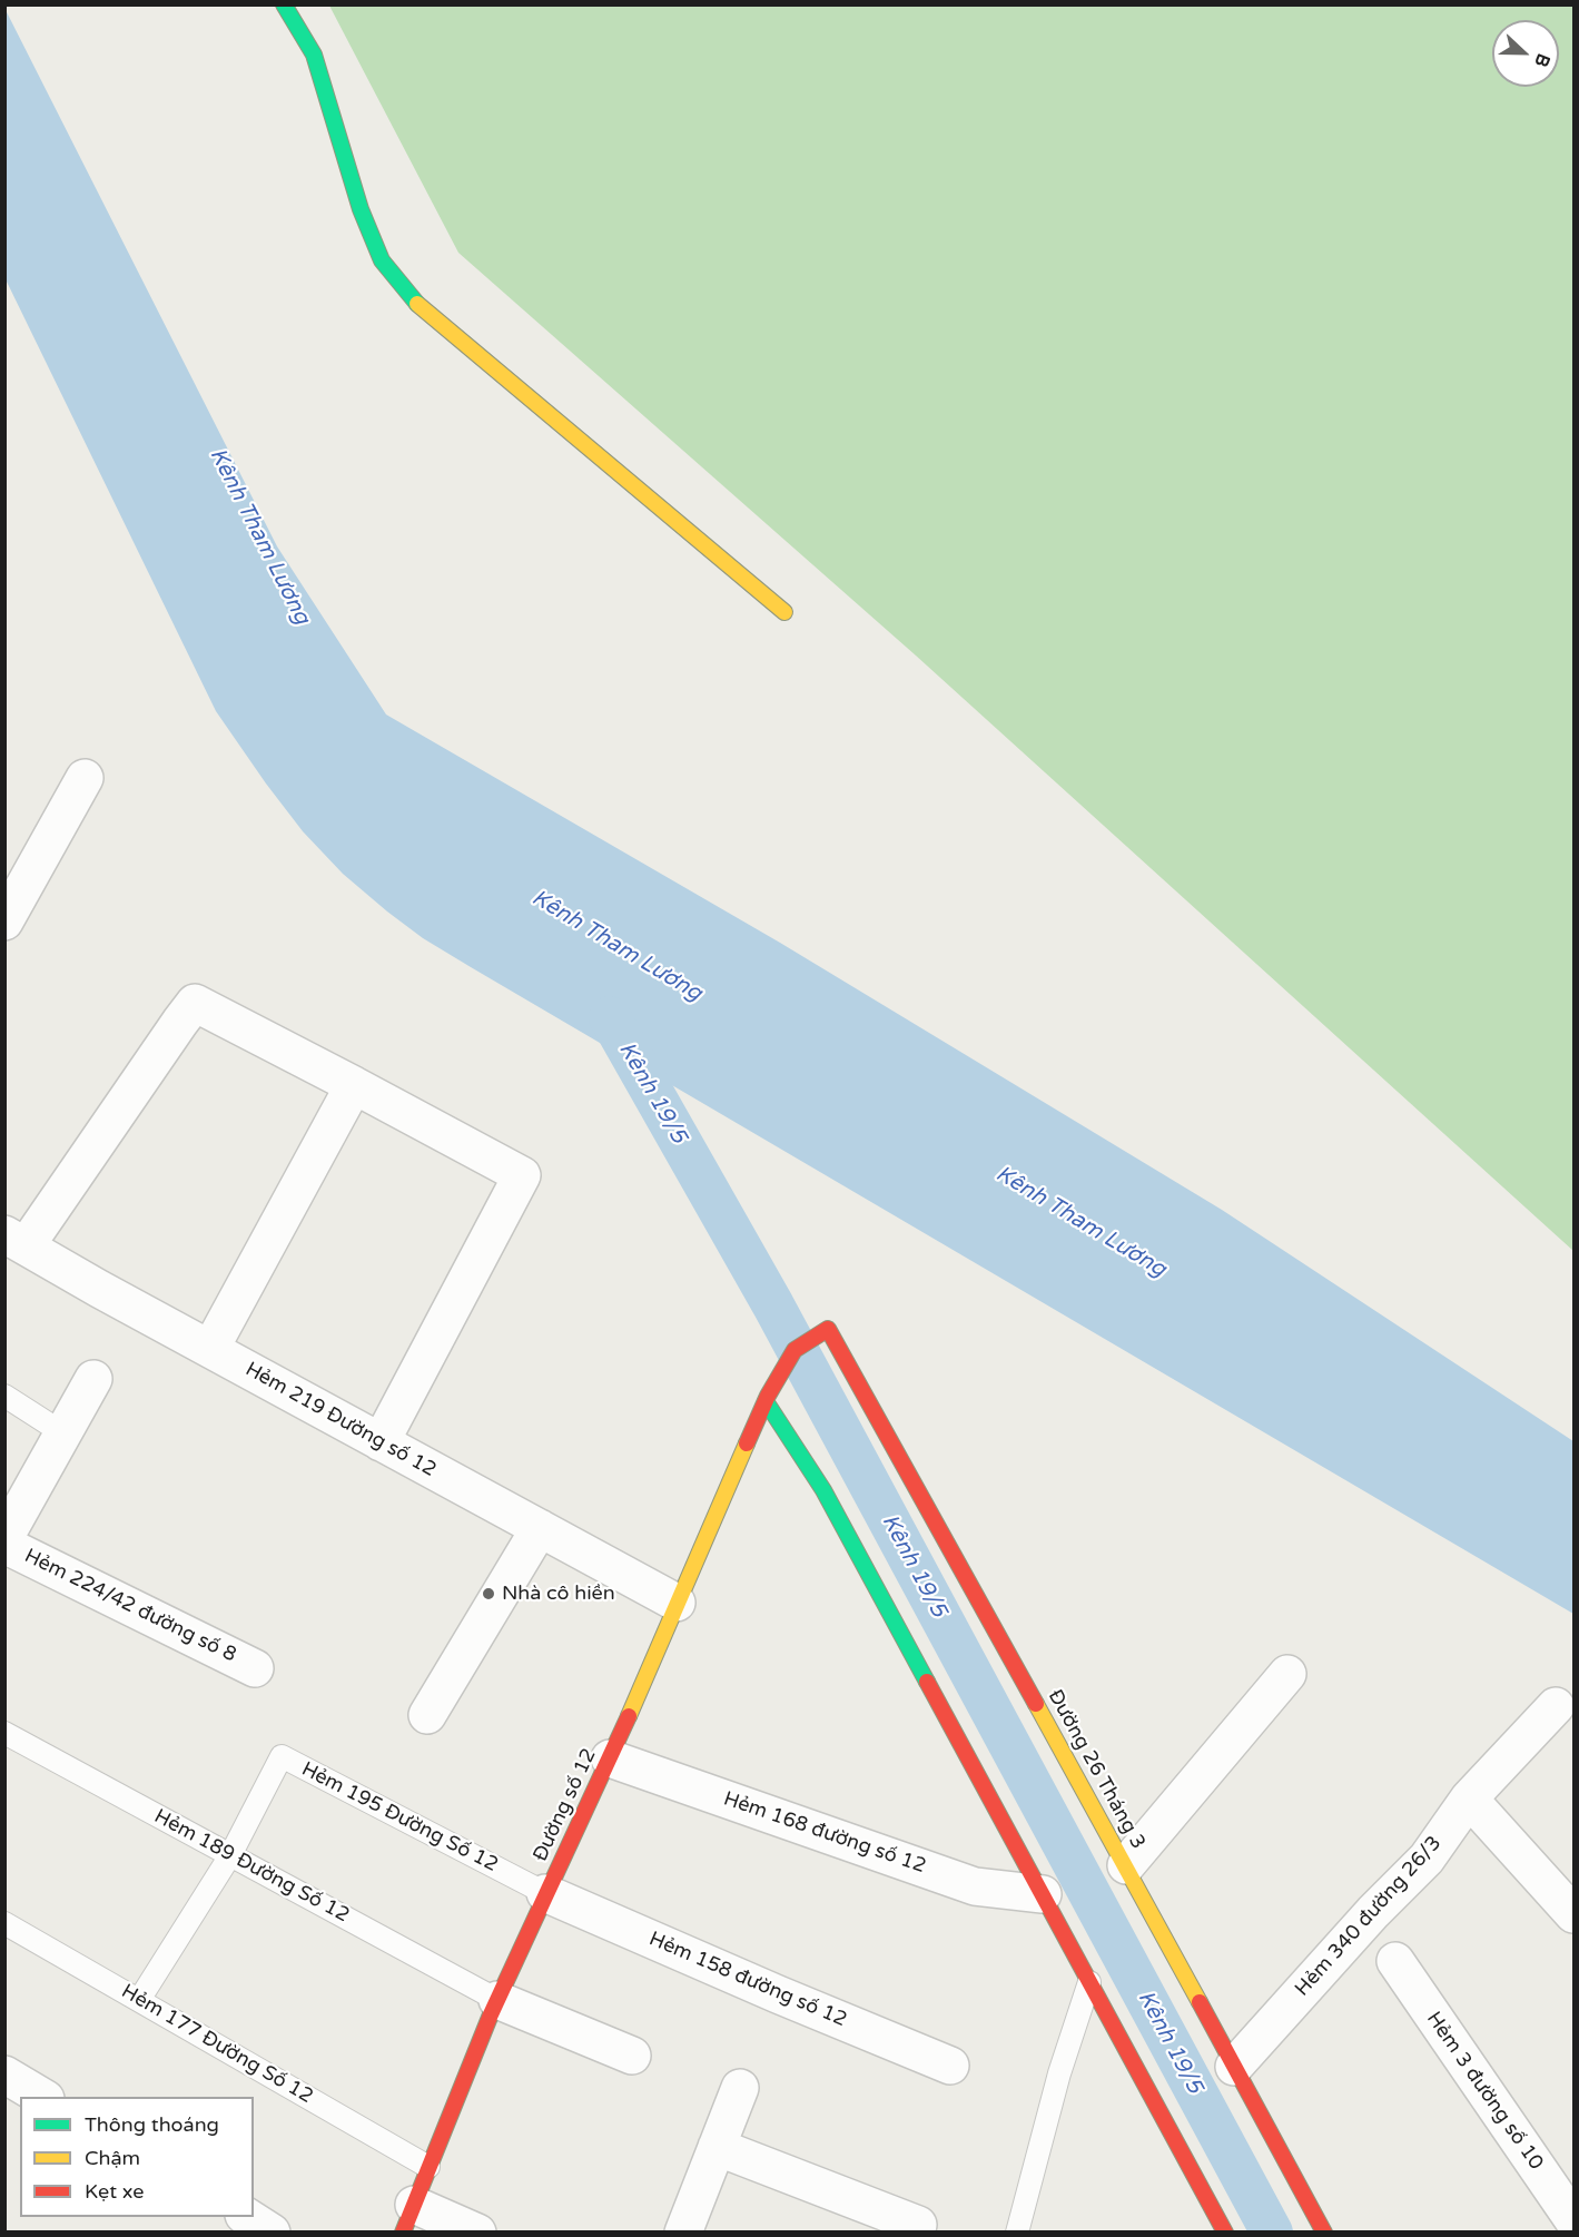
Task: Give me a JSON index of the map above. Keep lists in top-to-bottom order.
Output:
{
  "streets": {
    "street": [
      "Hẻm 219 Đường số 12",
      "Hẻm 224/42 đường số 8",
      "Đường 26 Tháng 3",
      "Đường số 12",
      "Hẻm 168 đường số 12",
      "Hẻm 340 đường 26/3",
      "Hẻm 158 đường số 12",
      "Hẻm 3 đường số 10"
    ],
    "lane": ["Hẻm 195 Đường Số 12", "Hẻm 189 Đường Số 12", "Hẻm 177 Đường Số 12"]
  },
  "crossings": [
    ["Hẻm 219 Đường số 12", "Đường số 12"],
    ["Đường 26 Tháng 3", "Đường số 12"],
    ["Đường 26 Tháng 3", "Hẻm 340 đường 26/3"],
    ["Đường số 12", "Hẻm 195 Đường Số 12"],
    ["Đường số 12", "Hẻm 168 đường số 12"],
    ["Đường số 12", "Hẻm 189 Đường Số 12"],
    ["Đường số 12", "Hẻm 158 đường số 12"],
    ["Đường số 12", "Hẻm 177 Đường Số 12"],
    ["Hẻm 195 Đường Số 12", "Hẻm 189 Đường Số 12"],
    ["Hẻm 195 Đường Số 12", "Hẻm 158 đường số 12"]
  ],
  "water": ["Kênh Tham Lương", "Kênh 19/5"],
  "places": ["Nhà cô hiền"],
  "legend": ["Thông thoáng", "Chậm", "Kẹt xe"],
  "north": "right"
}
